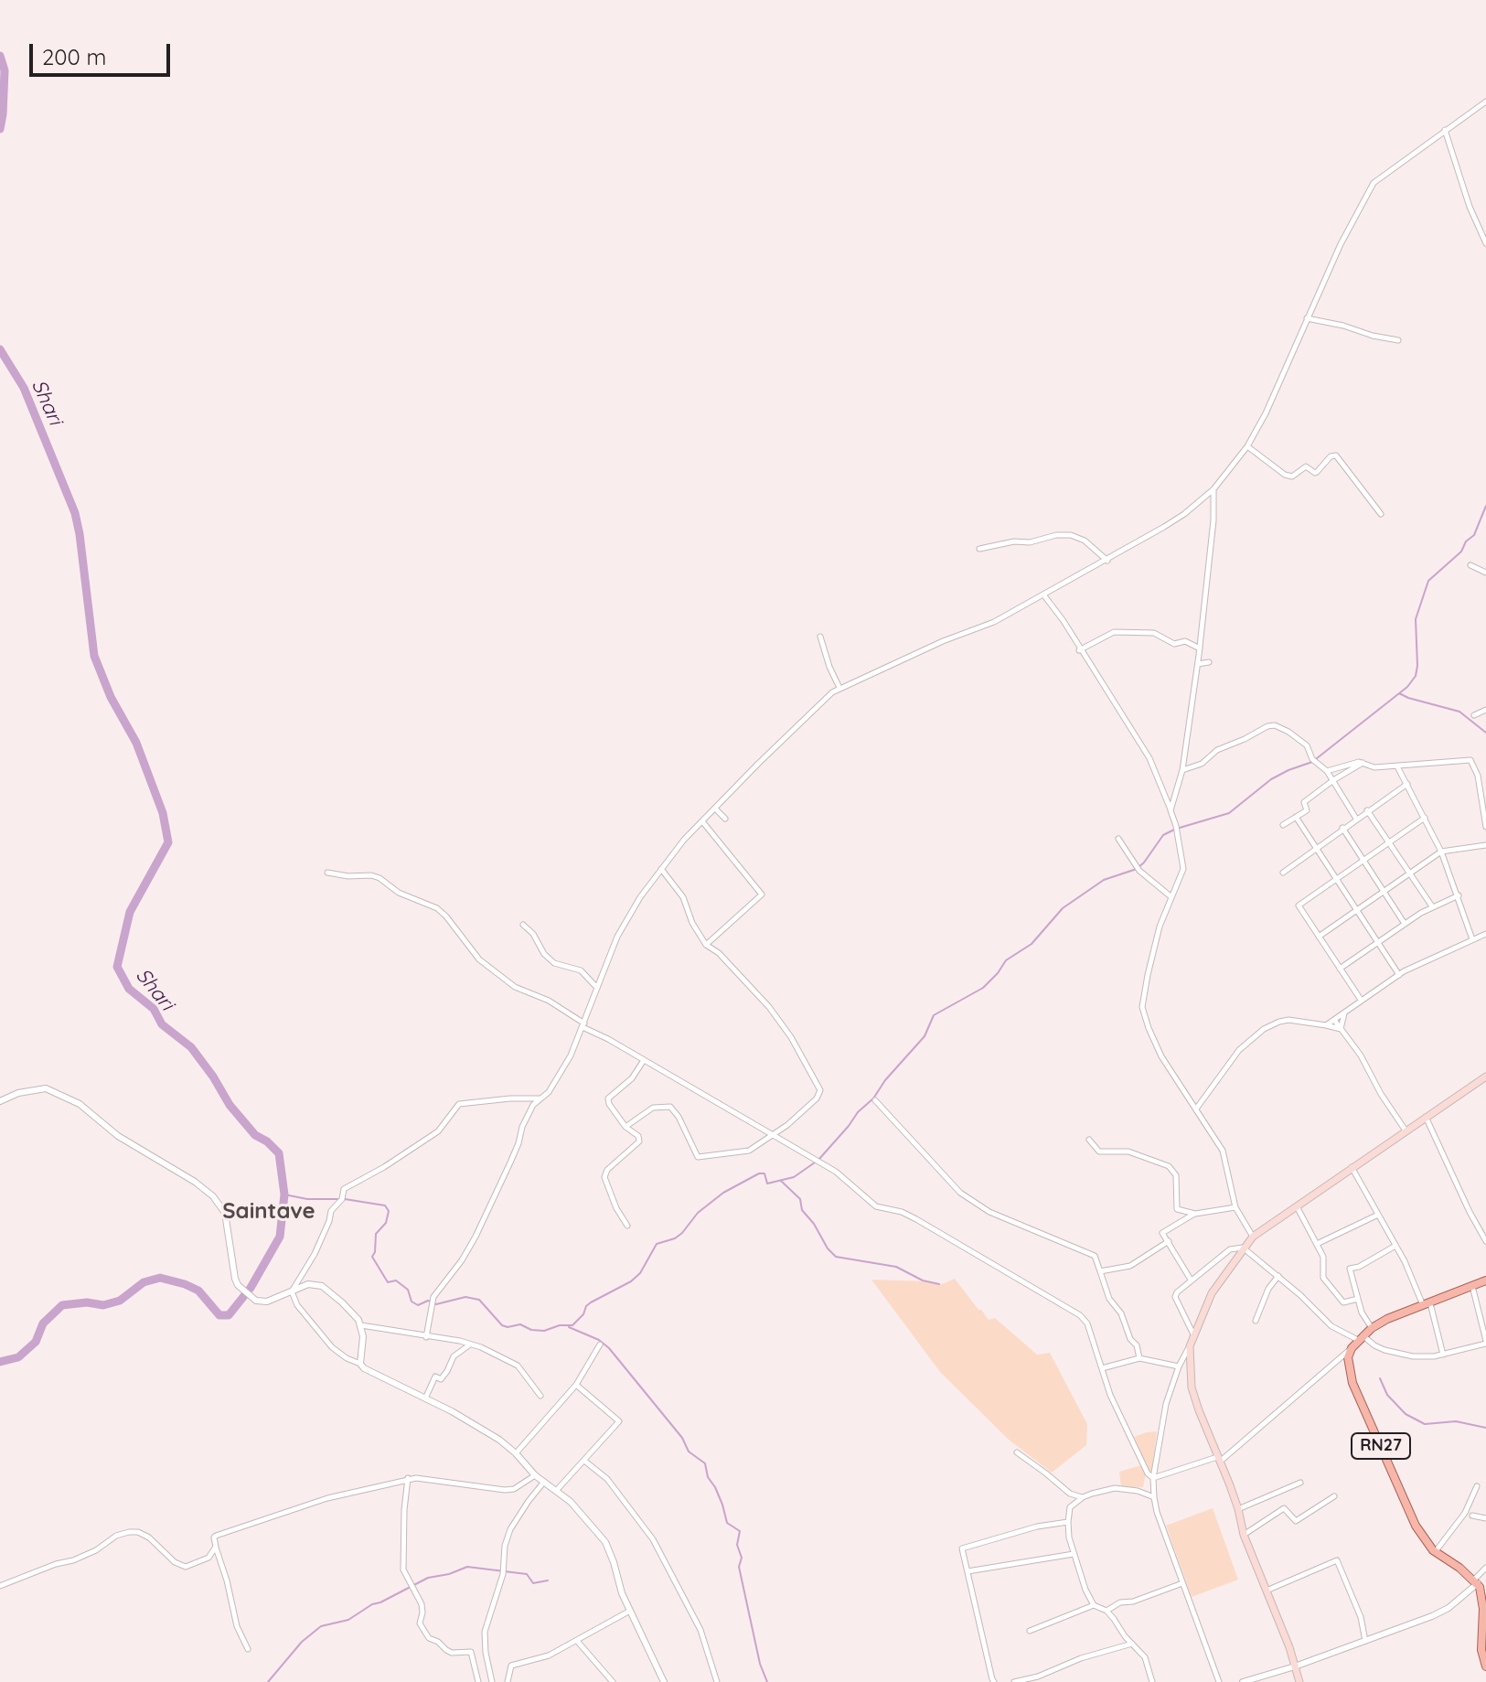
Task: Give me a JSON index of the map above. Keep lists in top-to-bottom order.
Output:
{
  "streets": {
    "main road": ["RN27"]
  },
  "districts": ["Saintave"],
  "water": ["Shari"],
  "scale_bar": "200 m"
}
